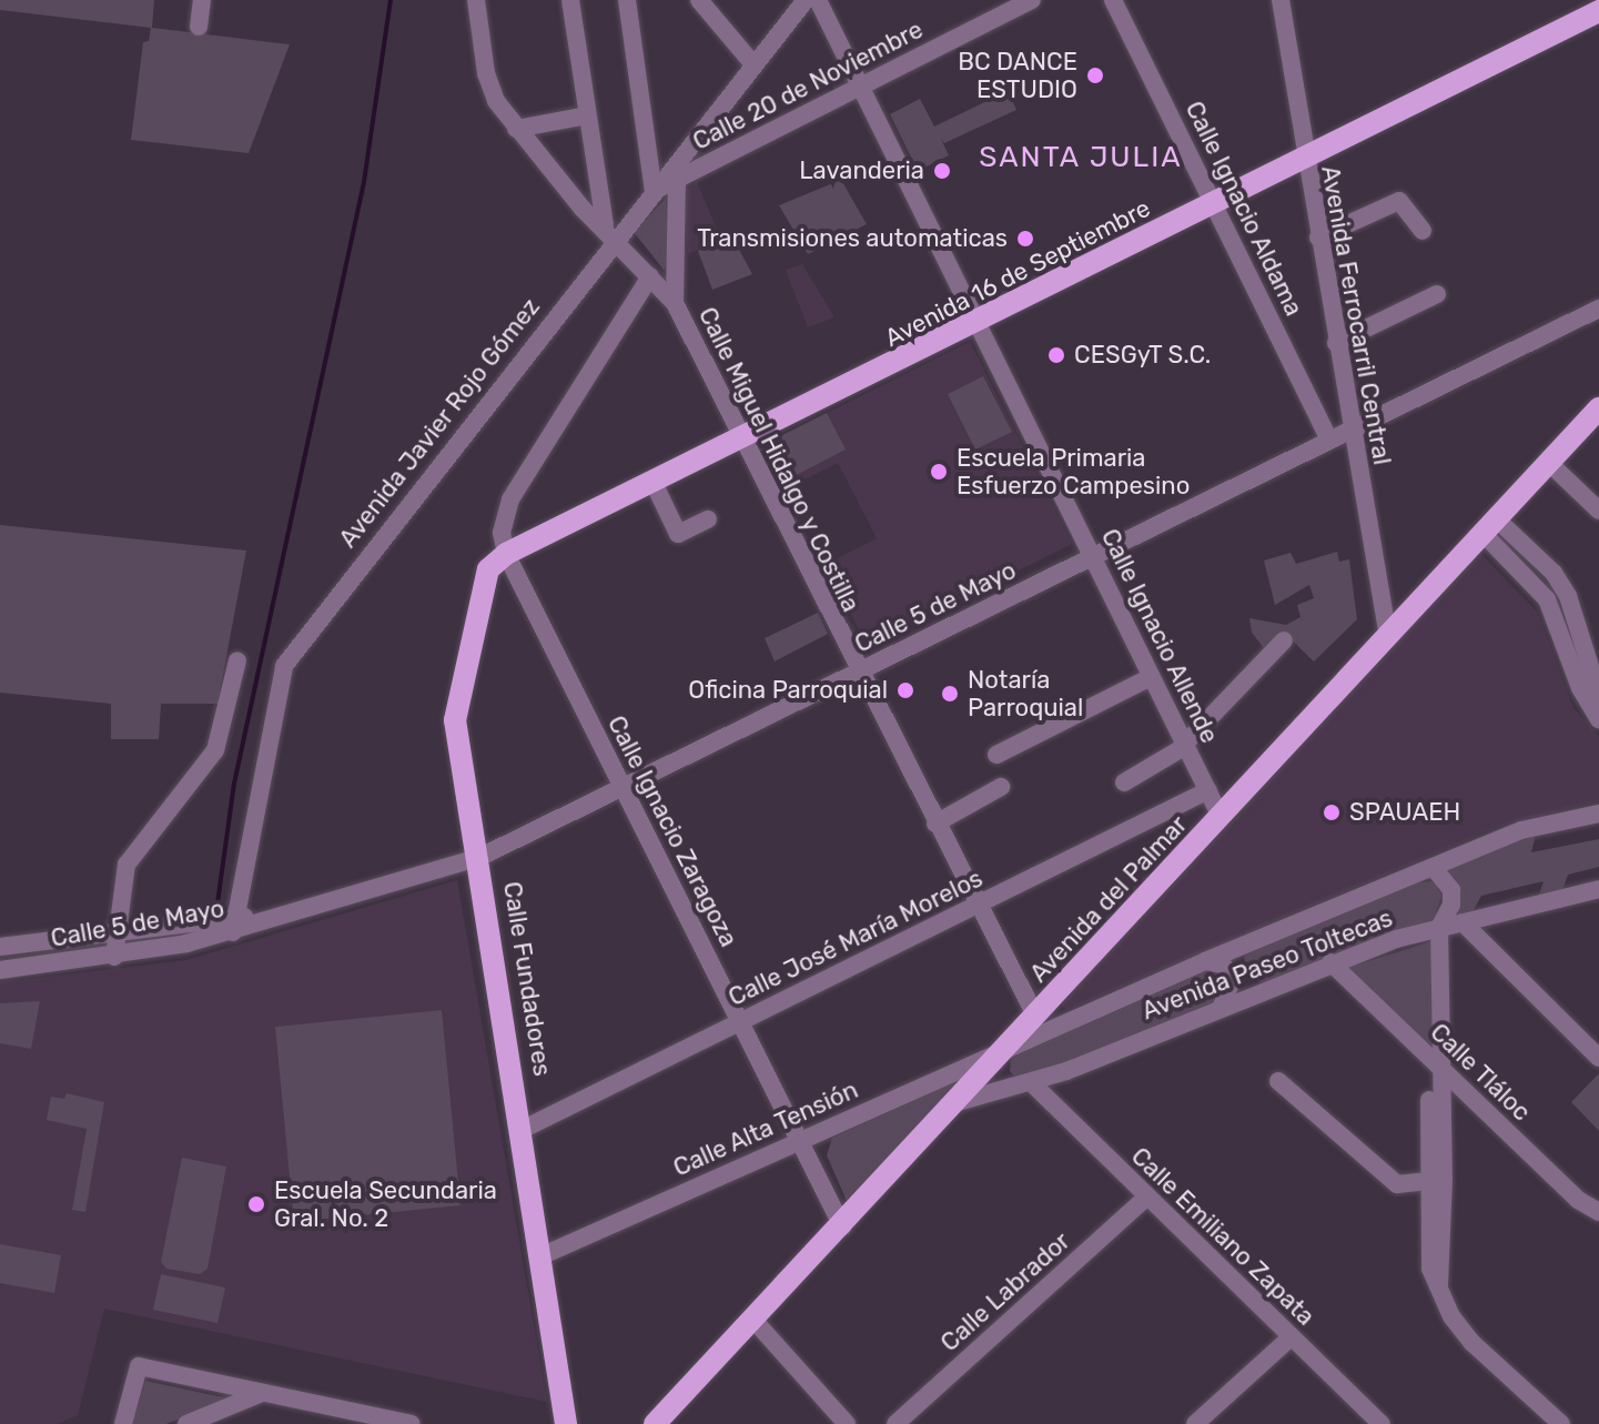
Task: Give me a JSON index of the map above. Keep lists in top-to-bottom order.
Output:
{
  "streets": {
    "main road": ["Avenida 16 de Septiembre", "Avenida del Palmar", "Calle Fundadores"],
    "street": [
      "Calle 20 de Noviembre",
      "Calle Ignacio Aldama",
      "Avenida Ferrocarril Central",
      "Avenida Javier Rojo Gómez",
      "Calle Miguel Hidalgo y Costilla",
      "Calle 5 de Mayo",
      "Calle Ignacio Allende",
      "Calle Ignacio Zaragoza",
      "Calle José María Morelos",
      "Avenida Paseo Toltecas",
      "Calle Tláloc",
      "Calle Alta Tensión",
      "Calle Emiliano Zapata",
      "Calle Labrador"
    ]
  },
  "crossings": [
    ["Calle 20 de Noviembre", "Avenida Javier Rojo Gómez"],
    ["Calle 20 de Noviembre", "Calle Miguel Hidalgo y Costilla"],
    ["Calle 20 de Noviembre", "Calle Ignacio Allende"],
    ["Calle Ignacio Aldama", "Avenida 16 de Septiembre"],
    ["Calle Ignacio Aldama", "Calle 5 de Mayo"],
    ["Avenida 16 de Septiembre", "Avenida Ferrocarril Central"],
    ["Avenida 16 de Septiembre", "Calle Miguel Hidalgo y Costilla"],
    ["Avenida 16 de Septiembre", "Calle Ignacio Allende"],
    ["Avenida 16 de Septiembre", "Calle Ignacio Zaragoza"],
    ["Avenida 16 de Septiembre", "Calle Fundadores"],
    ["Avenida Ferrocarril Central", "Calle 5 de Mayo"],
    ["Avenida Ferrocarril Central", "Avenida del Palmar"],
    ["Avenida Javier Rojo Gómez", "Calle Miguel Hidalgo y Costilla"],
    ["Avenida Javier Rojo Gómez", "Calle 5 de Mayo"],
    ["Calle Miguel Hidalgo y Costilla", "Calle 5 de Mayo"],
    ["Calle Miguel Hidalgo y Costilla", "Avenida del Palmar"],
    ["Calle Miguel Hidalgo y Costilla", "Calle José María Morelos"],
    ["Calle 5 de Mayo", "Calle Ignacio Allende"],
    ["Calle 5 de Mayo", "Calle Ignacio Zaragoza"],
    ["Calle 5 de Mayo", "Calle Fundadores"],
    ["Calle Ignacio Allende", "Avenida del Palmar"],
    ["Calle Ignacio Allende", "Calle José María Morelos"],
    ["Calle Ignacio Zaragoza", "Avenida del Palmar"],
    ["Calle Ignacio Zaragoza", "Calle José María Morelos"],
    ["Calle Ignacio Zaragoza", "Calle Fundadores"],
    ["Calle Ignacio Zaragoza", "Calle Alta Tensión"],
    ["Avenida del Palmar", "Avenida Paseo Toltecas"],
    ["Avenida del Palmar", "Calle Alta Tensión"],
    ["Calle José María Morelos", "Calle Fundadores"],
    ["Avenida Paseo Toltecas", "Calle Tláloc"],
    ["Avenida Paseo Toltecas", "Calle Alta Tensión"],
    ["Avenida Paseo Toltecas", "Calle Emiliano Zapata"],
    ["Calle Fundadores", "Calle Alta Tensión"],
    ["Calle Emiliano Zapata", "Calle Labrador"]
  ],
  "districts": ["SANTA JULIA"],
  "places": [
    "BC DANCE ESTUDIO",
    "Lavanderia",
    "Transmisiones automaticas",
    "CESGyT S.C.",
    "Escuela Primaria Esfuerzo Campesino",
    "Oficina Parroquial",
    "Notaría Parroquial",
    "SPAUAEH",
    "Escuela Secundaria Gral. No. 2"
  ]
}
